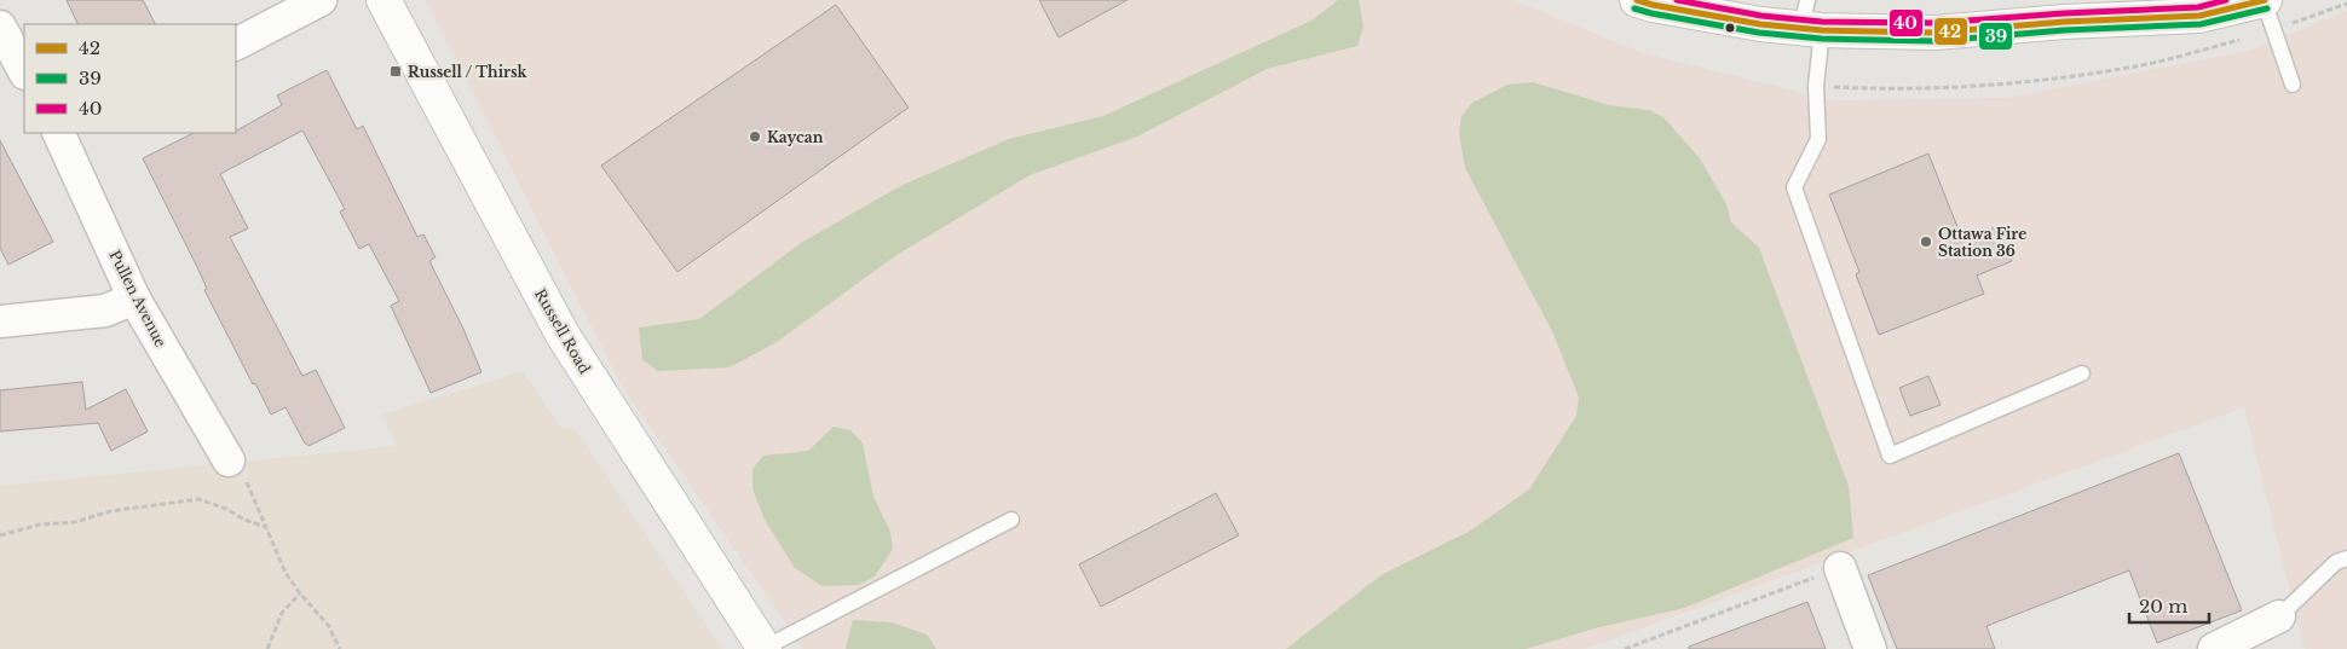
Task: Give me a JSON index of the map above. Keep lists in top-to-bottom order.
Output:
{
  "streets": {
    "street": ["Pullen Avenue", "Russell Road"]
  },
  "places": {
    "transit": ["Russell / Thirsk"],
    "other": ["Kaycan", "Ottawa Fire Station 36"]
  },
  "lines": ["transit line 42", "transit line 40", "transit line 39"],
  "legend": ["42", "39", "40"],
  "scale_bar": "20 m"
}
